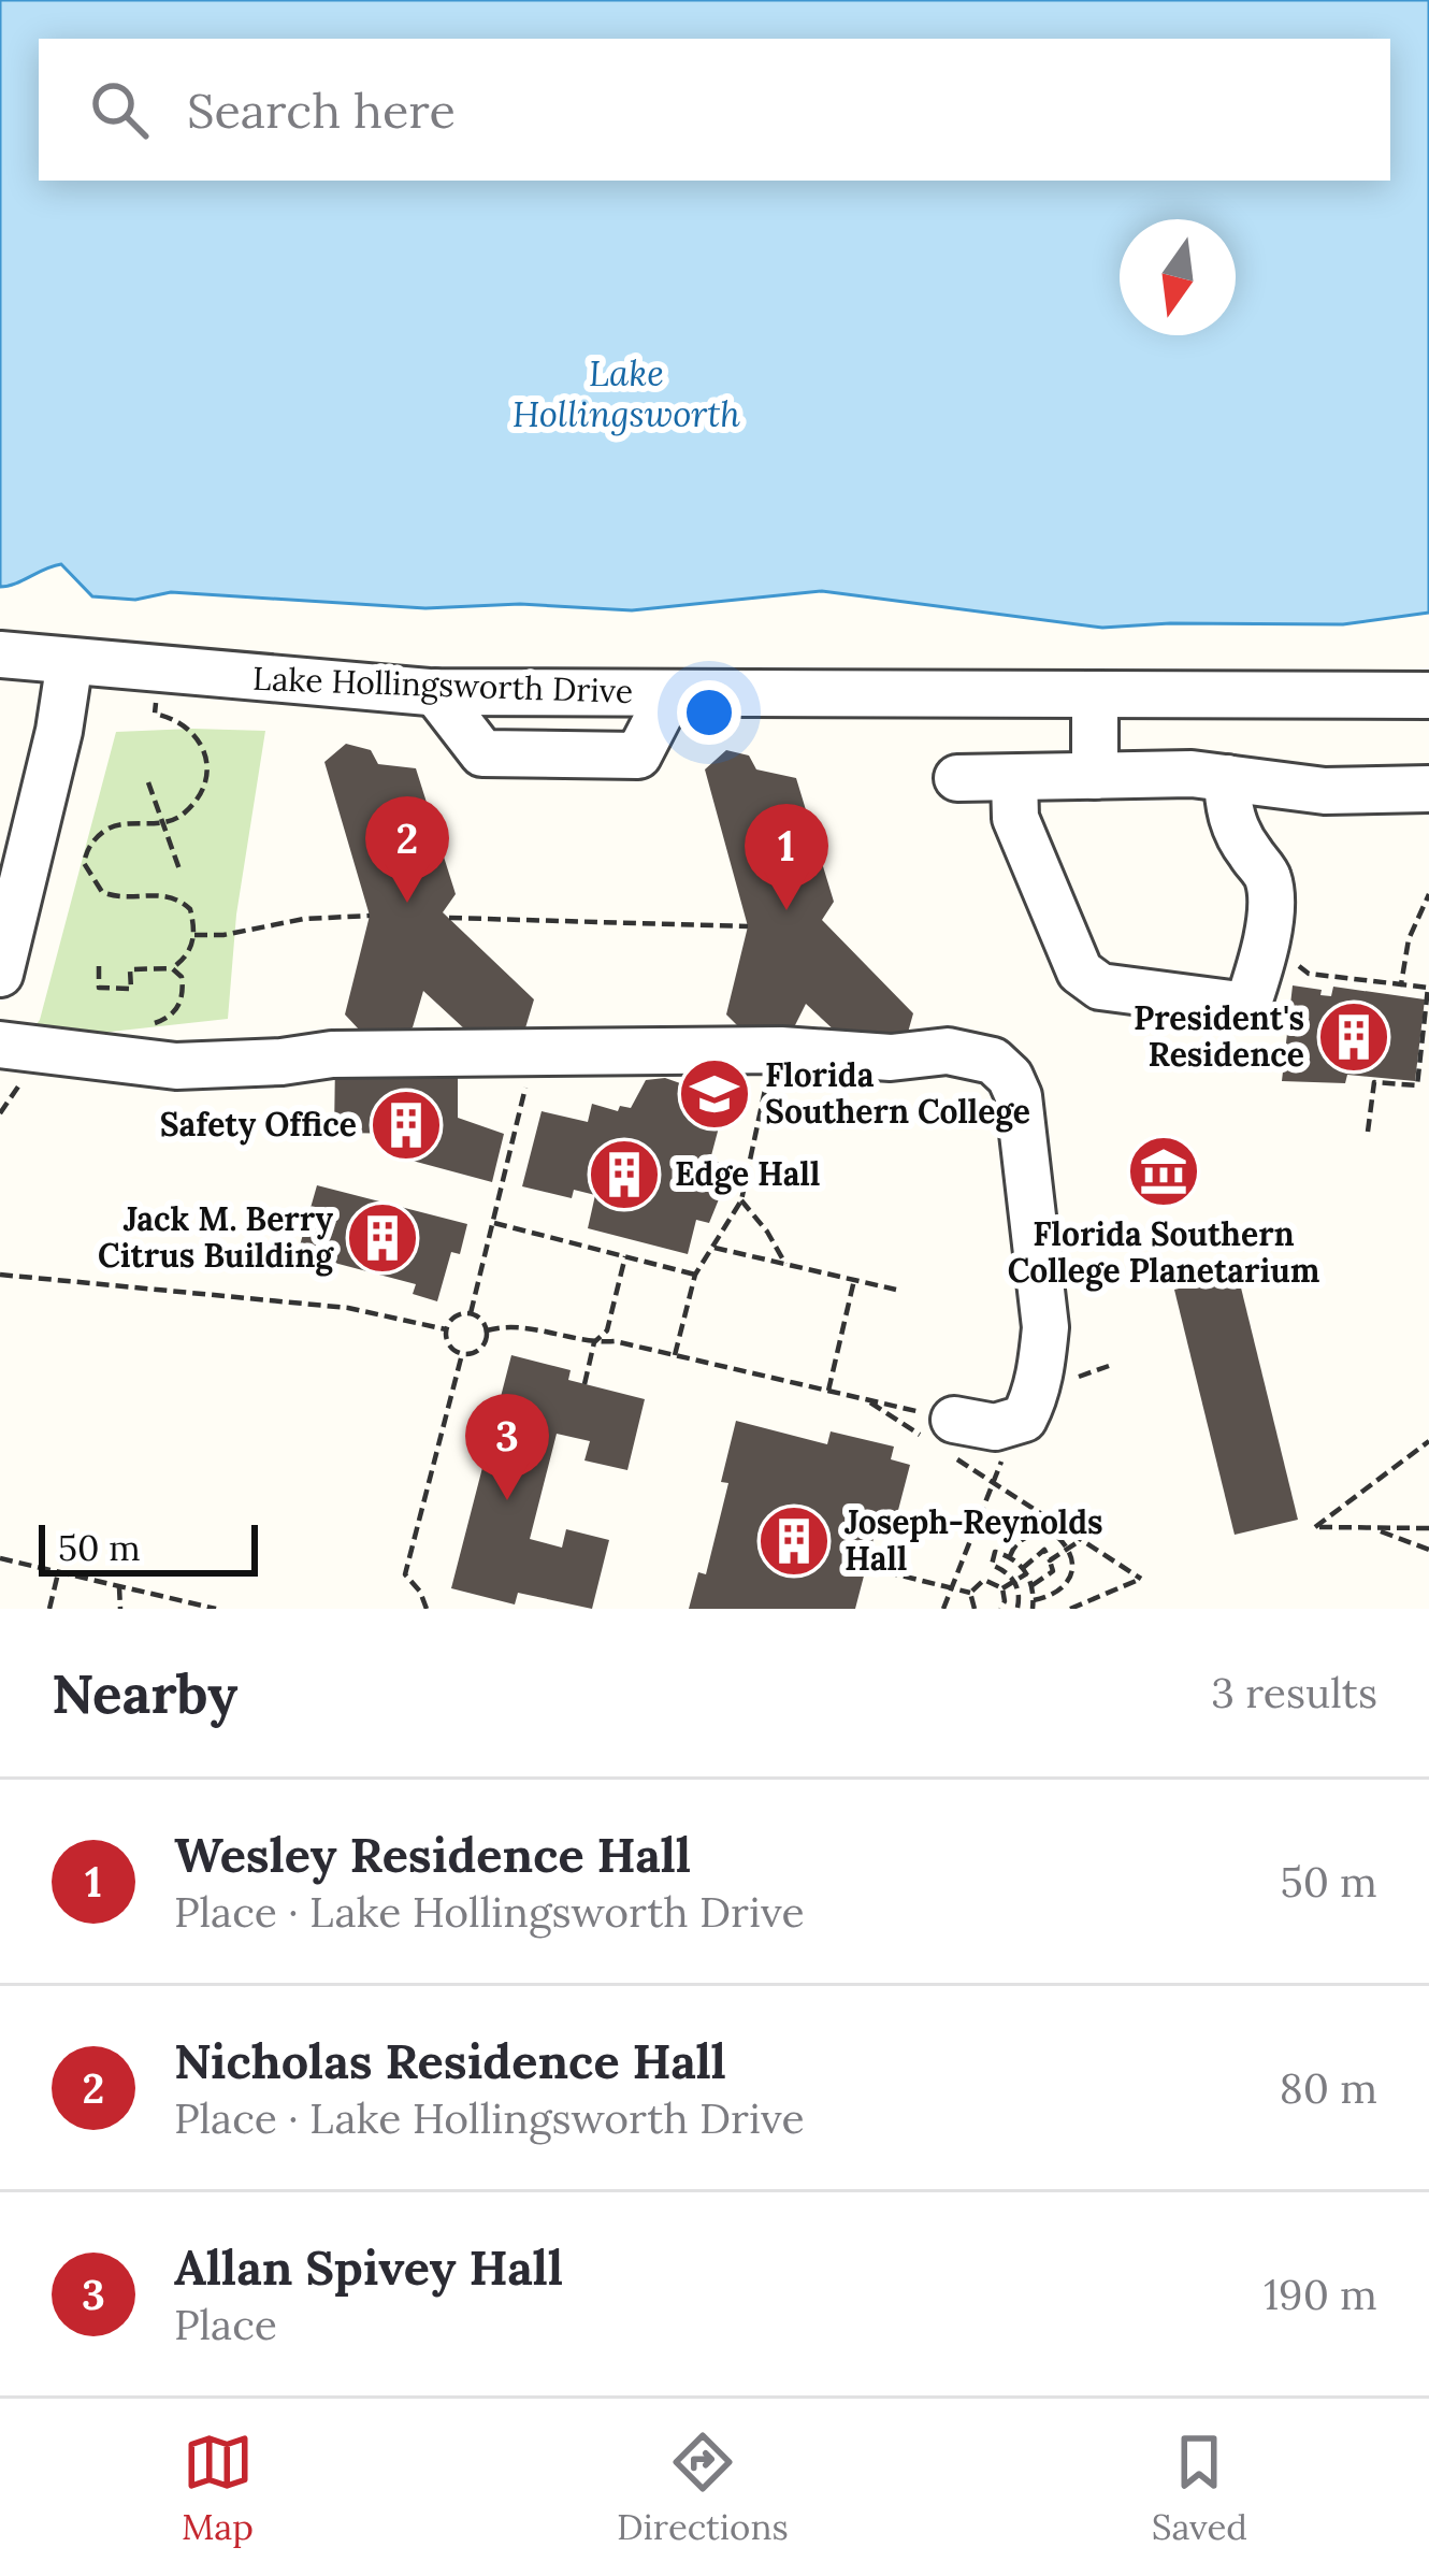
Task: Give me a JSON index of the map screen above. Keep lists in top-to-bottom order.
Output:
{
  "streets": {
    "street": ["Lake Hollingsworth Drive"]
  },
  "water": ["Lake Hollingsworth"],
  "places": {
    "building": [
      "President's Residence",
      "Safety Office",
      "Edge Hall",
      "Jack M. Berry Citrus Building",
      "Joseph-Reynolds Hall"
    ],
    "school or university": ["Florida Southern College"],
    "museum": ["Florida Southern College Planetarium"]
  },
  "scale_bar": "50 m",
  "north": "bottom",
  "page": {
    "search": "Search here",
    "pins": ["2", "1", "3"],
    "scale": "50 m",
    "heading": ["Nearby", "3 results"],
    "list": [
      {
        "mark": "1",
        "name": "Wesley Residence Hall",
        "note": "Place · Lake Hollingsworth Drive",
        "value": "50 m"
      },
      {
        "mark": "2",
        "name": "Nicholas Residence Hall",
        "note": "Place · Lake Hollingsworth Drive",
        "value": "80 m"
      },
      {
        "mark": "3",
        "name": "Allan Spivey Hall",
        "note": "Place",
        "value": "190 m"
      }
    ],
    "nav": ["Map", "Directions", "Saved"]
  }
}
